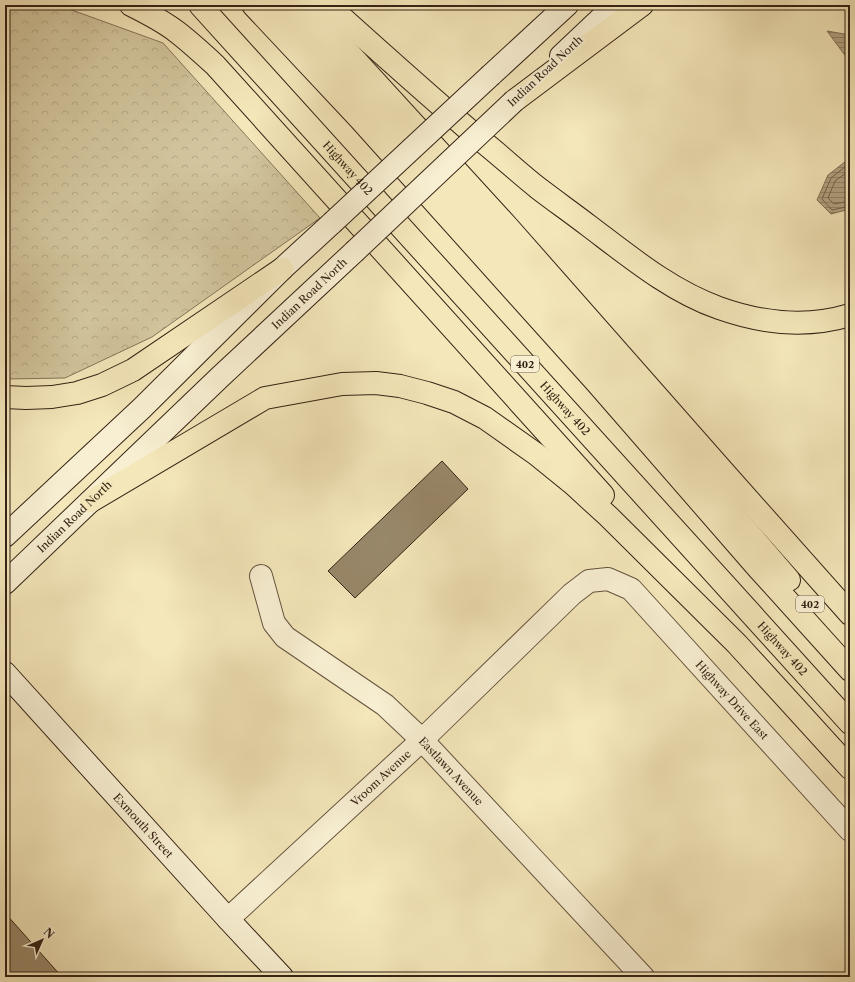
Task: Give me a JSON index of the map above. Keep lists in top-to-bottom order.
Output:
{
  "streets": {
    "highway": ["Highway 402", "402"],
    "main road": [
      "Indian Road North",
      "Highway Drive East",
      "Eastlawn Avenue",
      "Vroom Avenue",
      "Exmouth Street"
    ]
  },
  "crossings": [
    ["Highway Drive East", "Vroom Avenue"],
    ["Eastlawn Avenue", "Vroom Avenue"],
    ["Vroom Avenue", "Exmouth Street"]
  ],
  "north": "top right"
}
